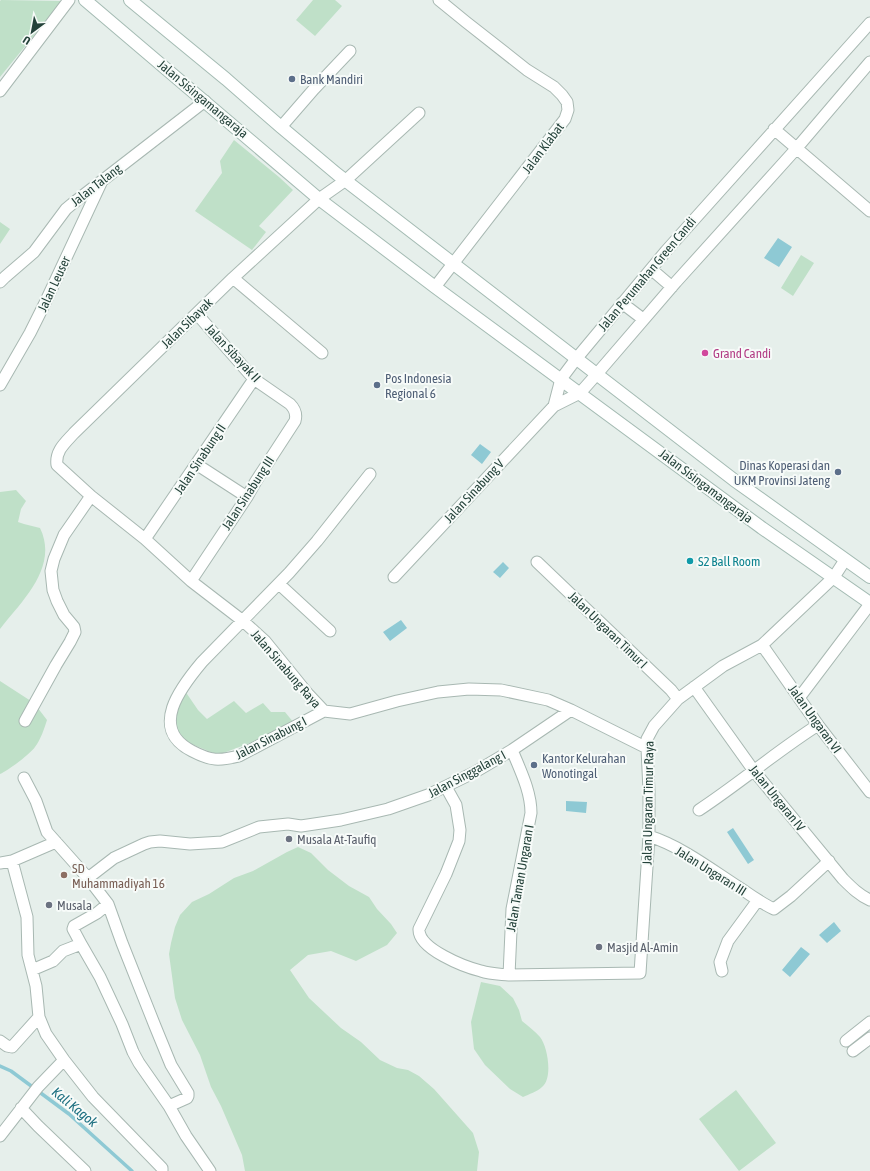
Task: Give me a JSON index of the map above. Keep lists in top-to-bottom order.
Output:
{
  "streets": {
    "main road": ["Jalan Sisingamangaraja"],
    "street": [
      "Jalan Klabat",
      "Jalan Talang",
      "Jalan Perumahan Green Candi",
      "Jalan Leuser",
      "Jalan Sibayak",
      "Jalan Sibayak II",
      "Jalan Sinabung II",
      "Jalan Sinabung V",
      "Jalan Sinabung III",
      "Jalan Ungaran Timur I",
      "Jalan Sinabung Raya",
      "Jalan Ungaran VI",
      "Jalan Sinabung I",
      "Jalan Singgalang I",
      "Jalan Ungaran IV",
      "Jalan Ungaran Timur Raya",
      "Jalan Ungaran III",
      "Jalan Taman Ungaran I"
    ]
  },
  "crossings": [
    ["Jalan Sisingamangaraja", "Jalan Klabat"],
    ["Jalan Sisingamangaraja", "Jalan Talang"],
    ["Jalan Sisingamangaraja", "Jalan Perumahan Green Candi"],
    ["Jalan Sisingamangaraja", "Jalan Sibayak"],
    ["Jalan Sisingamangaraja", "Jalan Ungaran Timur Raya"],
    ["Jalan Talang", "Jalan Leuser"],
    ["Jalan Perumahan Green Candi", "Jalan Sinabung V"],
    ["Jalan Sibayak", "Jalan Sibayak II"],
    ["Jalan Sibayak", "Jalan Sinabung Raya"],
    ["Jalan Sibayak II", "Jalan Sinabung II"],
    ["Jalan Sibayak II", "Jalan Sinabung III"],
    ["Jalan Sinabung II", "Jalan Sinabung Raya"],
    ["Jalan Sinabung III", "Jalan Sinabung Raya"],
    ["Jalan Ungaran Timur I", "Jalan Ungaran Timur Raya"],
    ["Jalan Sinabung Raya", "Jalan Sinabung I"],
    ["Jalan Sinabung Raya", "Jalan Singgalang I"],
    ["Jalan Sinabung Raya", "Jalan Ungaran Timur Raya"],
    ["Jalan Ungaran VI", "Jalan Ungaran Timur Raya"],
    ["Jalan Singgalang I", "Jalan Taman Ungaran I"],
    ["Jalan Ungaran IV", "Jalan Ungaran Timur Raya"],
    ["Jalan Ungaran IV", "Jalan Ungaran III"],
    ["Jalan Ungaran Timur Raya", "Jalan Ungaran III"],
    ["Jalan Ungaran Timur Raya", "Jalan Taman Ungaran I"]
  ],
  "water": ["Kali Kagok"],
  "places": [
    "Bank Mandiri",
    "Grand Candi",
    "Pos Indonesia Regional 6",
    "Dinas Koperasi dan UKM Provinsi Jateng",
    "S2 Ball Room",
    "Kantor Kelurahan Wonotingal",
    "Musala At-Taufiq",
    "SD Muhammadiyah 16",
    "Musala",
    "Masjid Al-Amin"
  ],
  "north": "bottom left"
}
